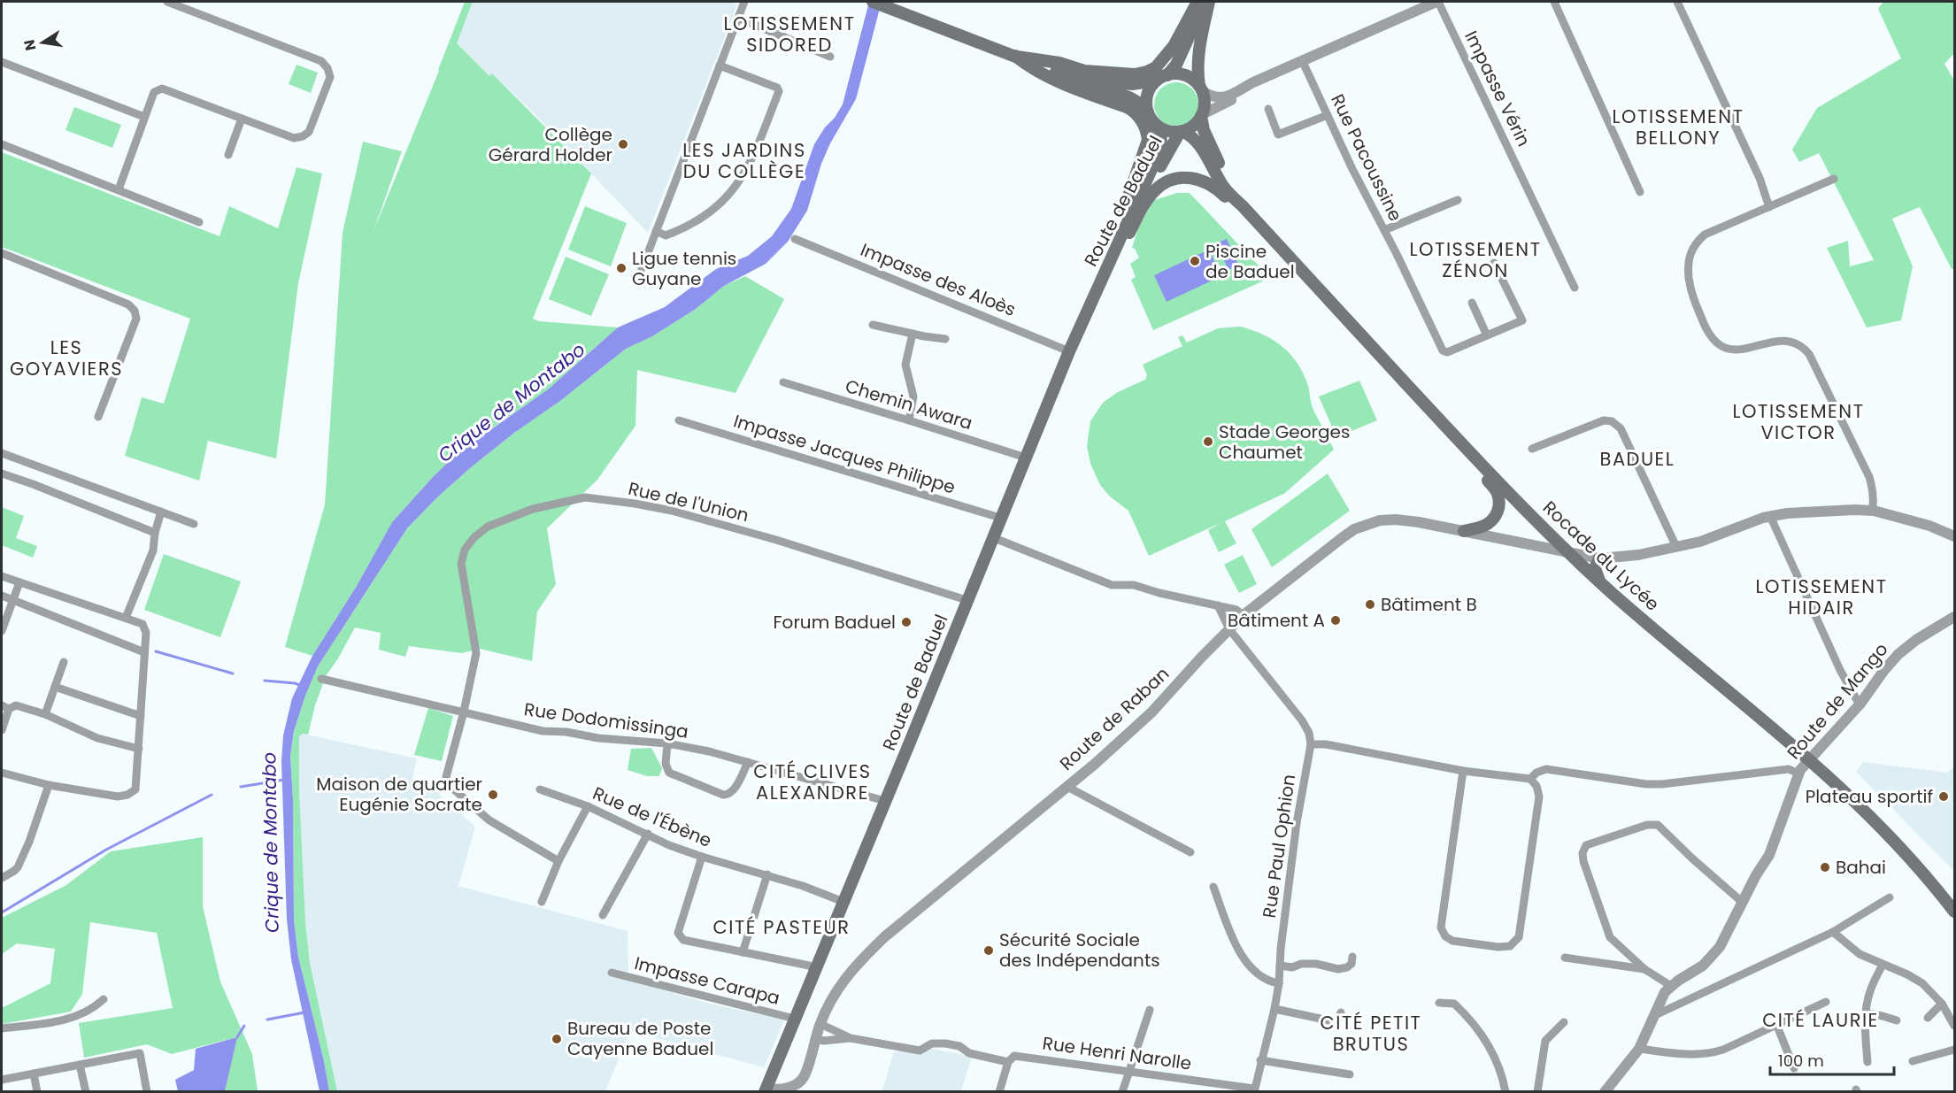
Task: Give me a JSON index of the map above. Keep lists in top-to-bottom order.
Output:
{
  "streets": {
    "main road": ["Route de Baduel", "Rocade du Lycée"],
    "street": [
      "Impasse Vérin",
      "Rue Pacoussine",
      "Impasse des Aloès",
      "Chemin Awara",
      "Impasse Jacques Philippe",
      "Rue de l'Union",
      "Route de Mango",
      "Route de Raban",
      "Rue Dodomissinga",
      "Rue de l'Ébène",
      "Rue Paul Ophion",
      "Impasse Carapa",
      "Rue Henri Narolle"
    ]
  },
  "crossings": [
    ["Route de Baduel", "Impasse des Aloès"],
    ["Route de Baduel", "Chemin Awara"],
    ["Route de Baduel", "Impasse Jacques Philippe"],
    ["Route de Baduel", "Rue de l'Union"],
    ["Route de Baduel", "Rocade du Lycée"],
    ["Route de Baduel", "Route de Raban"],
    ["Route de Baduel", "Rue Dodomissinga"],
    ["Route de Baduel", "Rue de l'Ébène"],
    ["Route de Baduel", "Impasse Carapa"],
    ["Rue de l'Union", "Rue Dodomissinga"],
    ["Rocade du Lycée", "Route de Mango"],
    ["Rocade du Lycée", "Route de Raban"],
    ["Rue Paul Ophion", "Rue Henri Narolle"]
  ],
  "districts": [
    "LOTISSEMENT SIDORED",
    "LOTISSEMENT BELLONY",
    "LES JARDINS DU COLLÈGE",
    "LOTISSEMENT ZÉNON",
    "LES GOYAVIERS",
    "LOTISSEMENT VICTOR",
    "BADUEL",
    "LOTISSEMENT HIDAIR",
    "CITÉ CLIVES ALEXANDRE",
    "CITÉ PASTEUR",
    "CITÉ LAURIE",
    "CITÉ PETIT BRUTUS"
  ],
  "water": ["Crique de Montabo"],
  "places": [
    "Collège Gérard Holder",
    "Piscine de Baduel",
    "Ligue tennis Guyane",
    "Stade Georges Chaumet",
    "Bâtiment B",
    "Bâtiment A",
    "Forum Baduel",
    "Maison de quartier Eugénie Socrate",
    "Plateau sportif",
    "Bahai",
    "Sécurité Sociale des Indépendants",
    "Bureau de Poste Cayenne Baduel"
  ],
  "scale_bar": "100 m",
  "north": "left"
}
